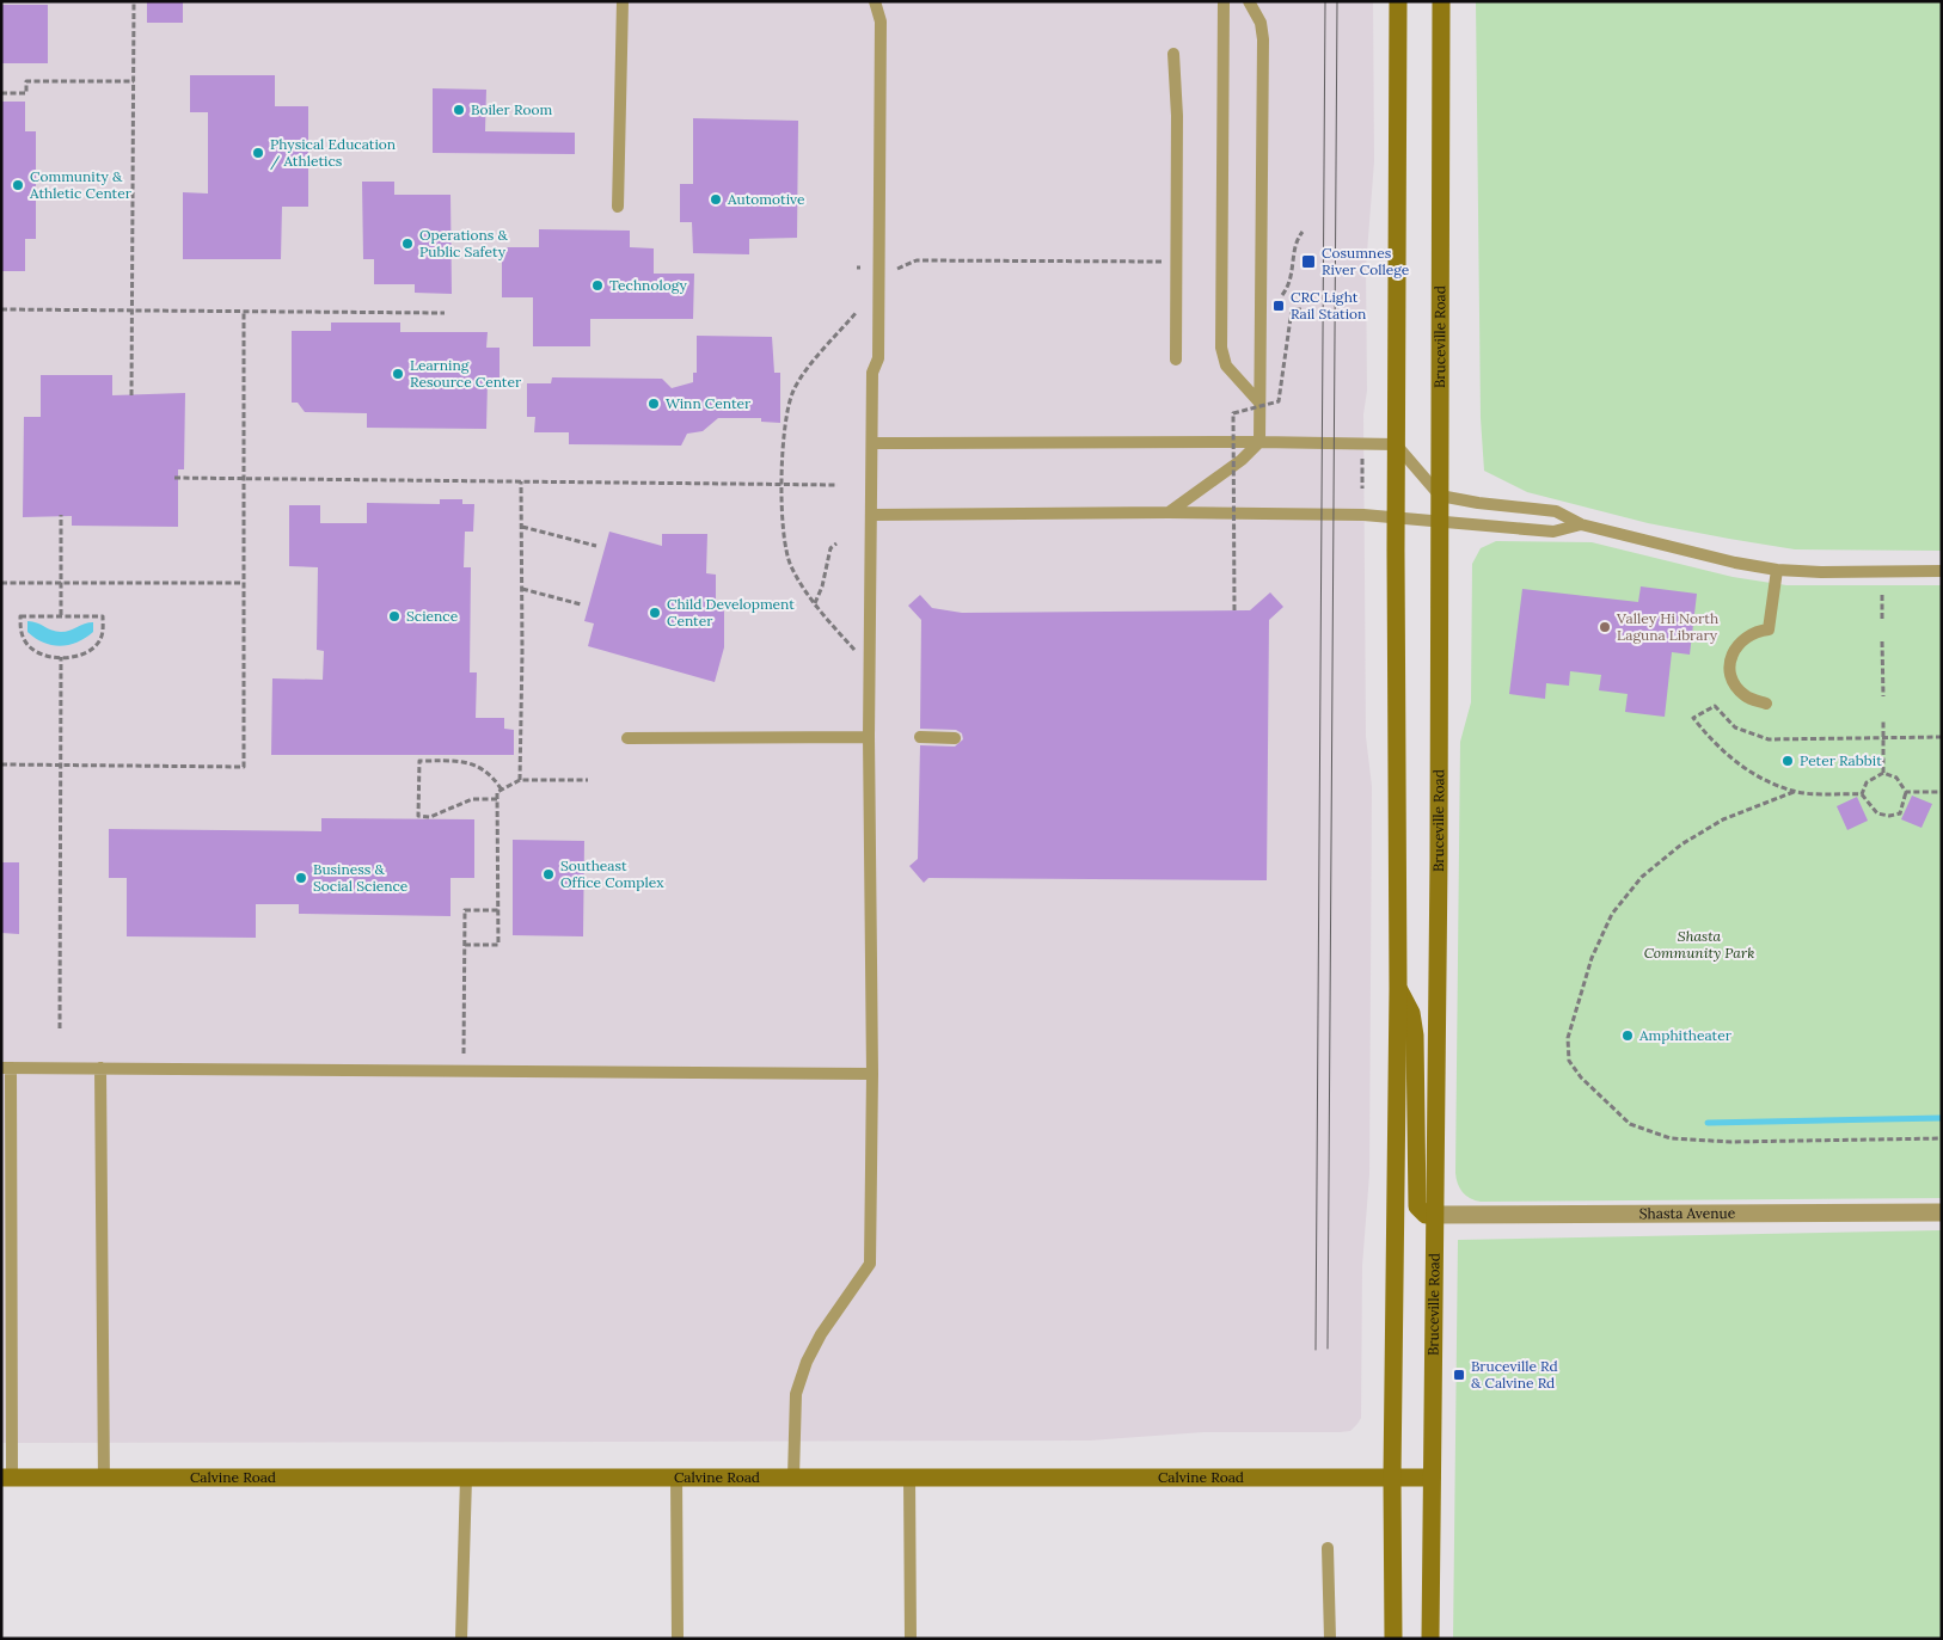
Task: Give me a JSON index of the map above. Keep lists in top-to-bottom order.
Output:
{
  "streets": {
    "main road": ["Bruceville Road", "Calvine Road"],
    "street": ["Shasta Avenue"]
  },
  "crossings": [
    ["Bruceville Road", "Shasta Avenue"],
    ["Bruceville Road", "Calvine Road"]
  ],
  "parks": ["Shasta Community Park"],
  "places": {
    "other": [
      "Boiler Room",
      "Physical Education / Athletics",
      "Community & Athletic Center",
      "Automotive",
      "Operations & Public Safety",
      "Technology",
      "Learning Resource Center",
      "Winn Center",
      "Child Development Center",
      "Science",
      "Valley Hi North Laguna Library",
      "Peter Rabbit",
      "Southeast Office Complex",
      "Business & Social Science",
      "Amphitheater"
    ],
    "transit": ["Cosumnes River College", "CRC Light Rail Station", "Bruceville Rd & Calvine Rd"]
  }
}
